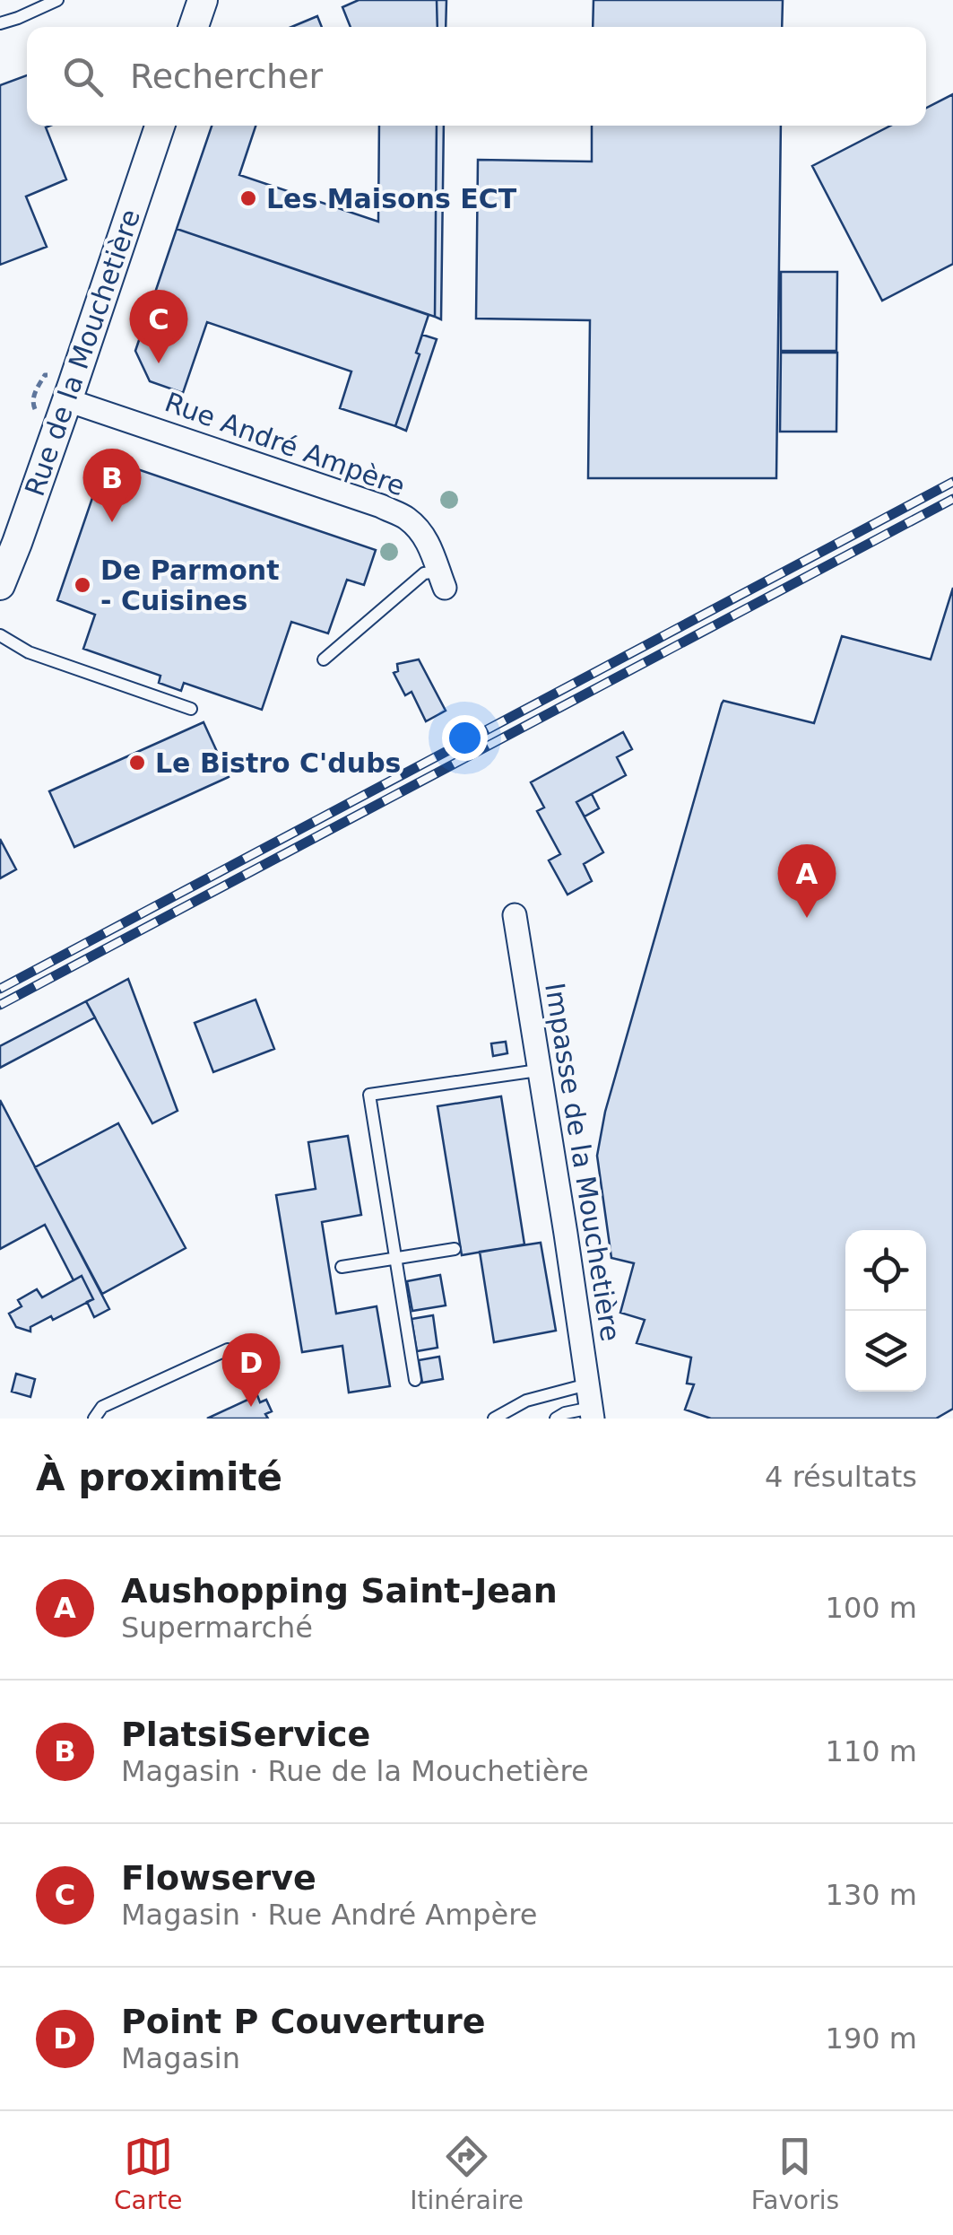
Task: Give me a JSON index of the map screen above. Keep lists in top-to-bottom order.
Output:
{
  "streets": {
    "street": ["Rue de la Mouchetière", "Rue André Ampère", "Impasse de la Mouchetière"]
  },
  "crossings": [
    ["Rue de la Mouchetière", "Rue André Ampère"]
  ],
  "places": ["Les Maisons ECT", "De Parmont - Cuisines", "Le Bistro C'dubs"],
  "page": {
    "search": "Rechercher",
    "pins": [
      "C",
      "B",
      "A",
      "D"
    ],
    "heading": ["À proximité", "4 résultats"],
    "list": [
      {
        "mark": "A",
        "name": "Aushopping Saint-Jean",
        "note": "Supermarché",
        "value": "100 m"
      },
      {
        "mark": "B",
        "name": "PlatsiService",
        "note": "Magasin · Rue de la Mouchetière",
        "value": "110 m"
      },
      {
        "mark": "C",
        "name": "Flowserve",
        "note": "Magasin · Rue André Ampère",
        "value": "130 m"
      },
      {
        "mark": "D",
        "name": "Point P Couverture",
        "note": "Magasin",
        "value": "190 m"
      }
    ],
    "nav": ["Carte", "Itinéraire", "Favoris"]
  }
}
